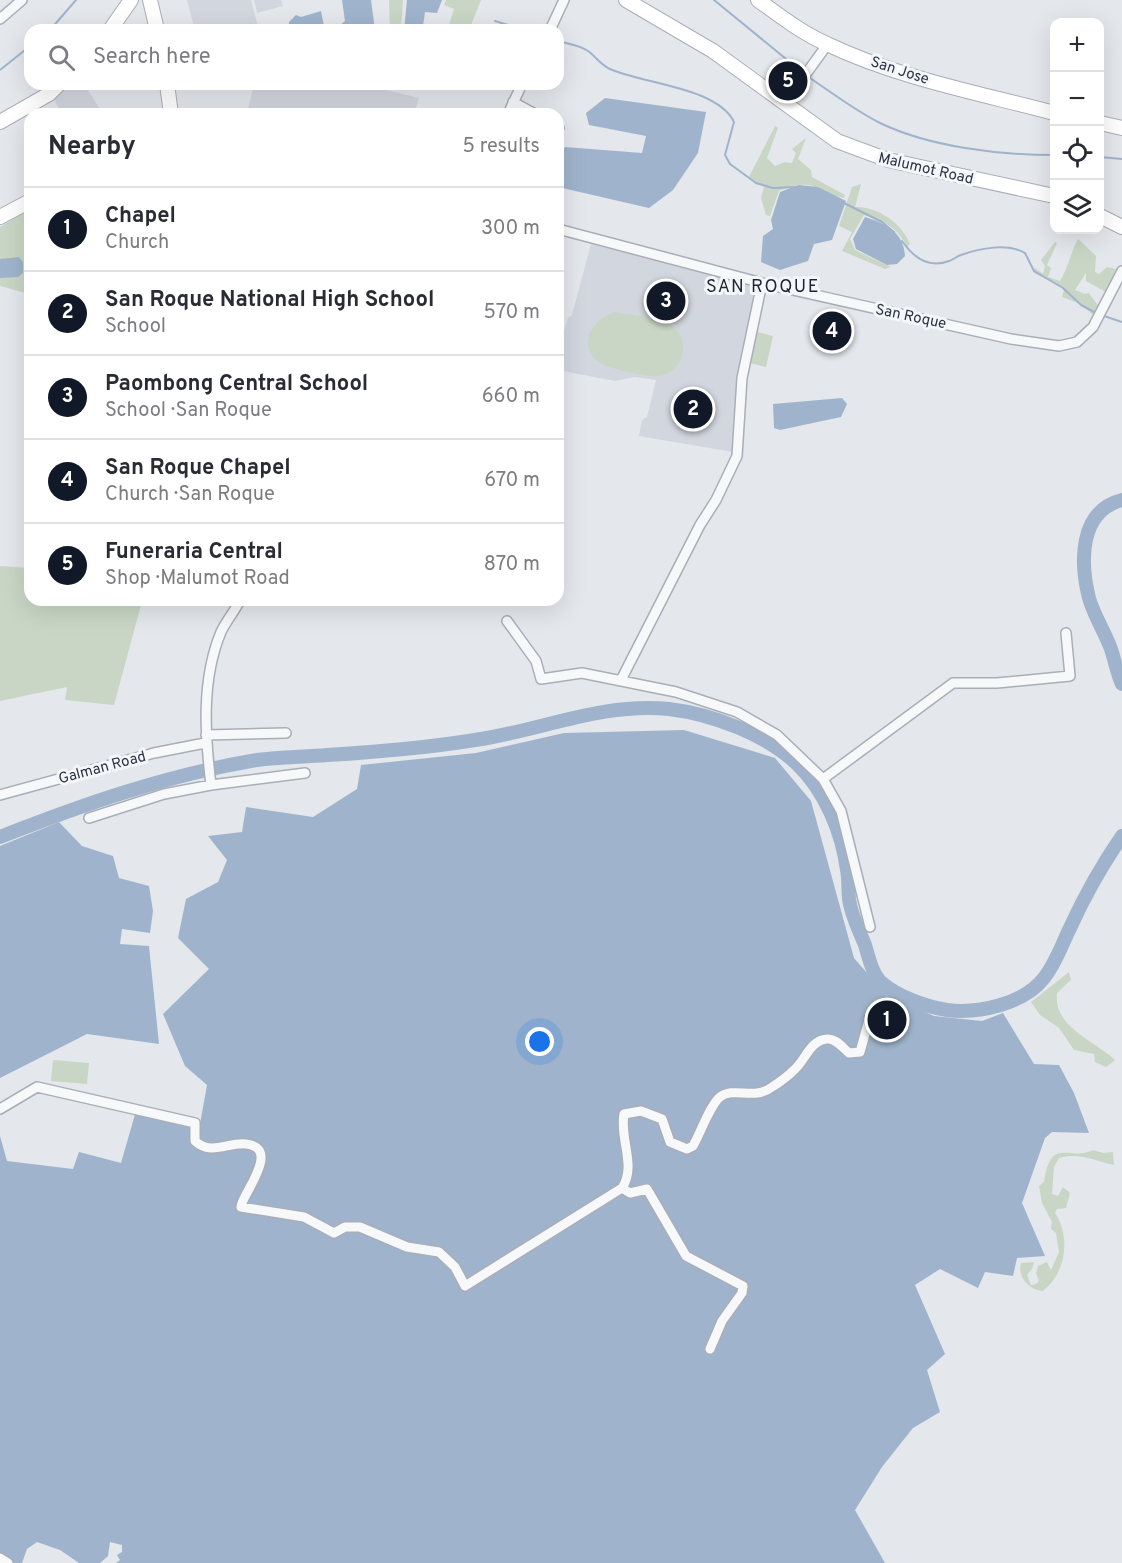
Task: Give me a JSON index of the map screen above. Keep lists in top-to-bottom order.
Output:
{
  "streets": {
    "street": [
      "San Jose",
      "Malumot Road",
      "San Roque",
      "Galman Road"
    ]
  },
  "districts": ["SAN ROQUE"],
  "page": {
    "map_buttons": ["+", "−"],
    "search": "Search here",
    "pins": [
      "5",
      "3",
      "4",
      "2",
      "1"
    ],
    "heading": ["Nearby", "5 results"],
    "list": [
      {
        "mark": "1",
        "name": "Chapel",
        "note": "Church",
        "value": "300 m"
      },
      {
        "mark": "2",
        "name": "San Roque National High School",
        "note": "School",
        "value": "570 m"
      },
      {
        "mark": "3",
        "name": "Paombong Central School",
        "note": "School · San Roque",
        "value": "660 m"
      },
      {
        "mark": "4",
        "name": "San Roque Chapel",
        "note": "Church · San Roque",
        "value": "670 m"
      },
      {
        "mark": "5",
        "name": "Funeraria Central",
        "note": "Shop · Malumot Road",
        "value": "870 m"
      }
    ]
  }
}
